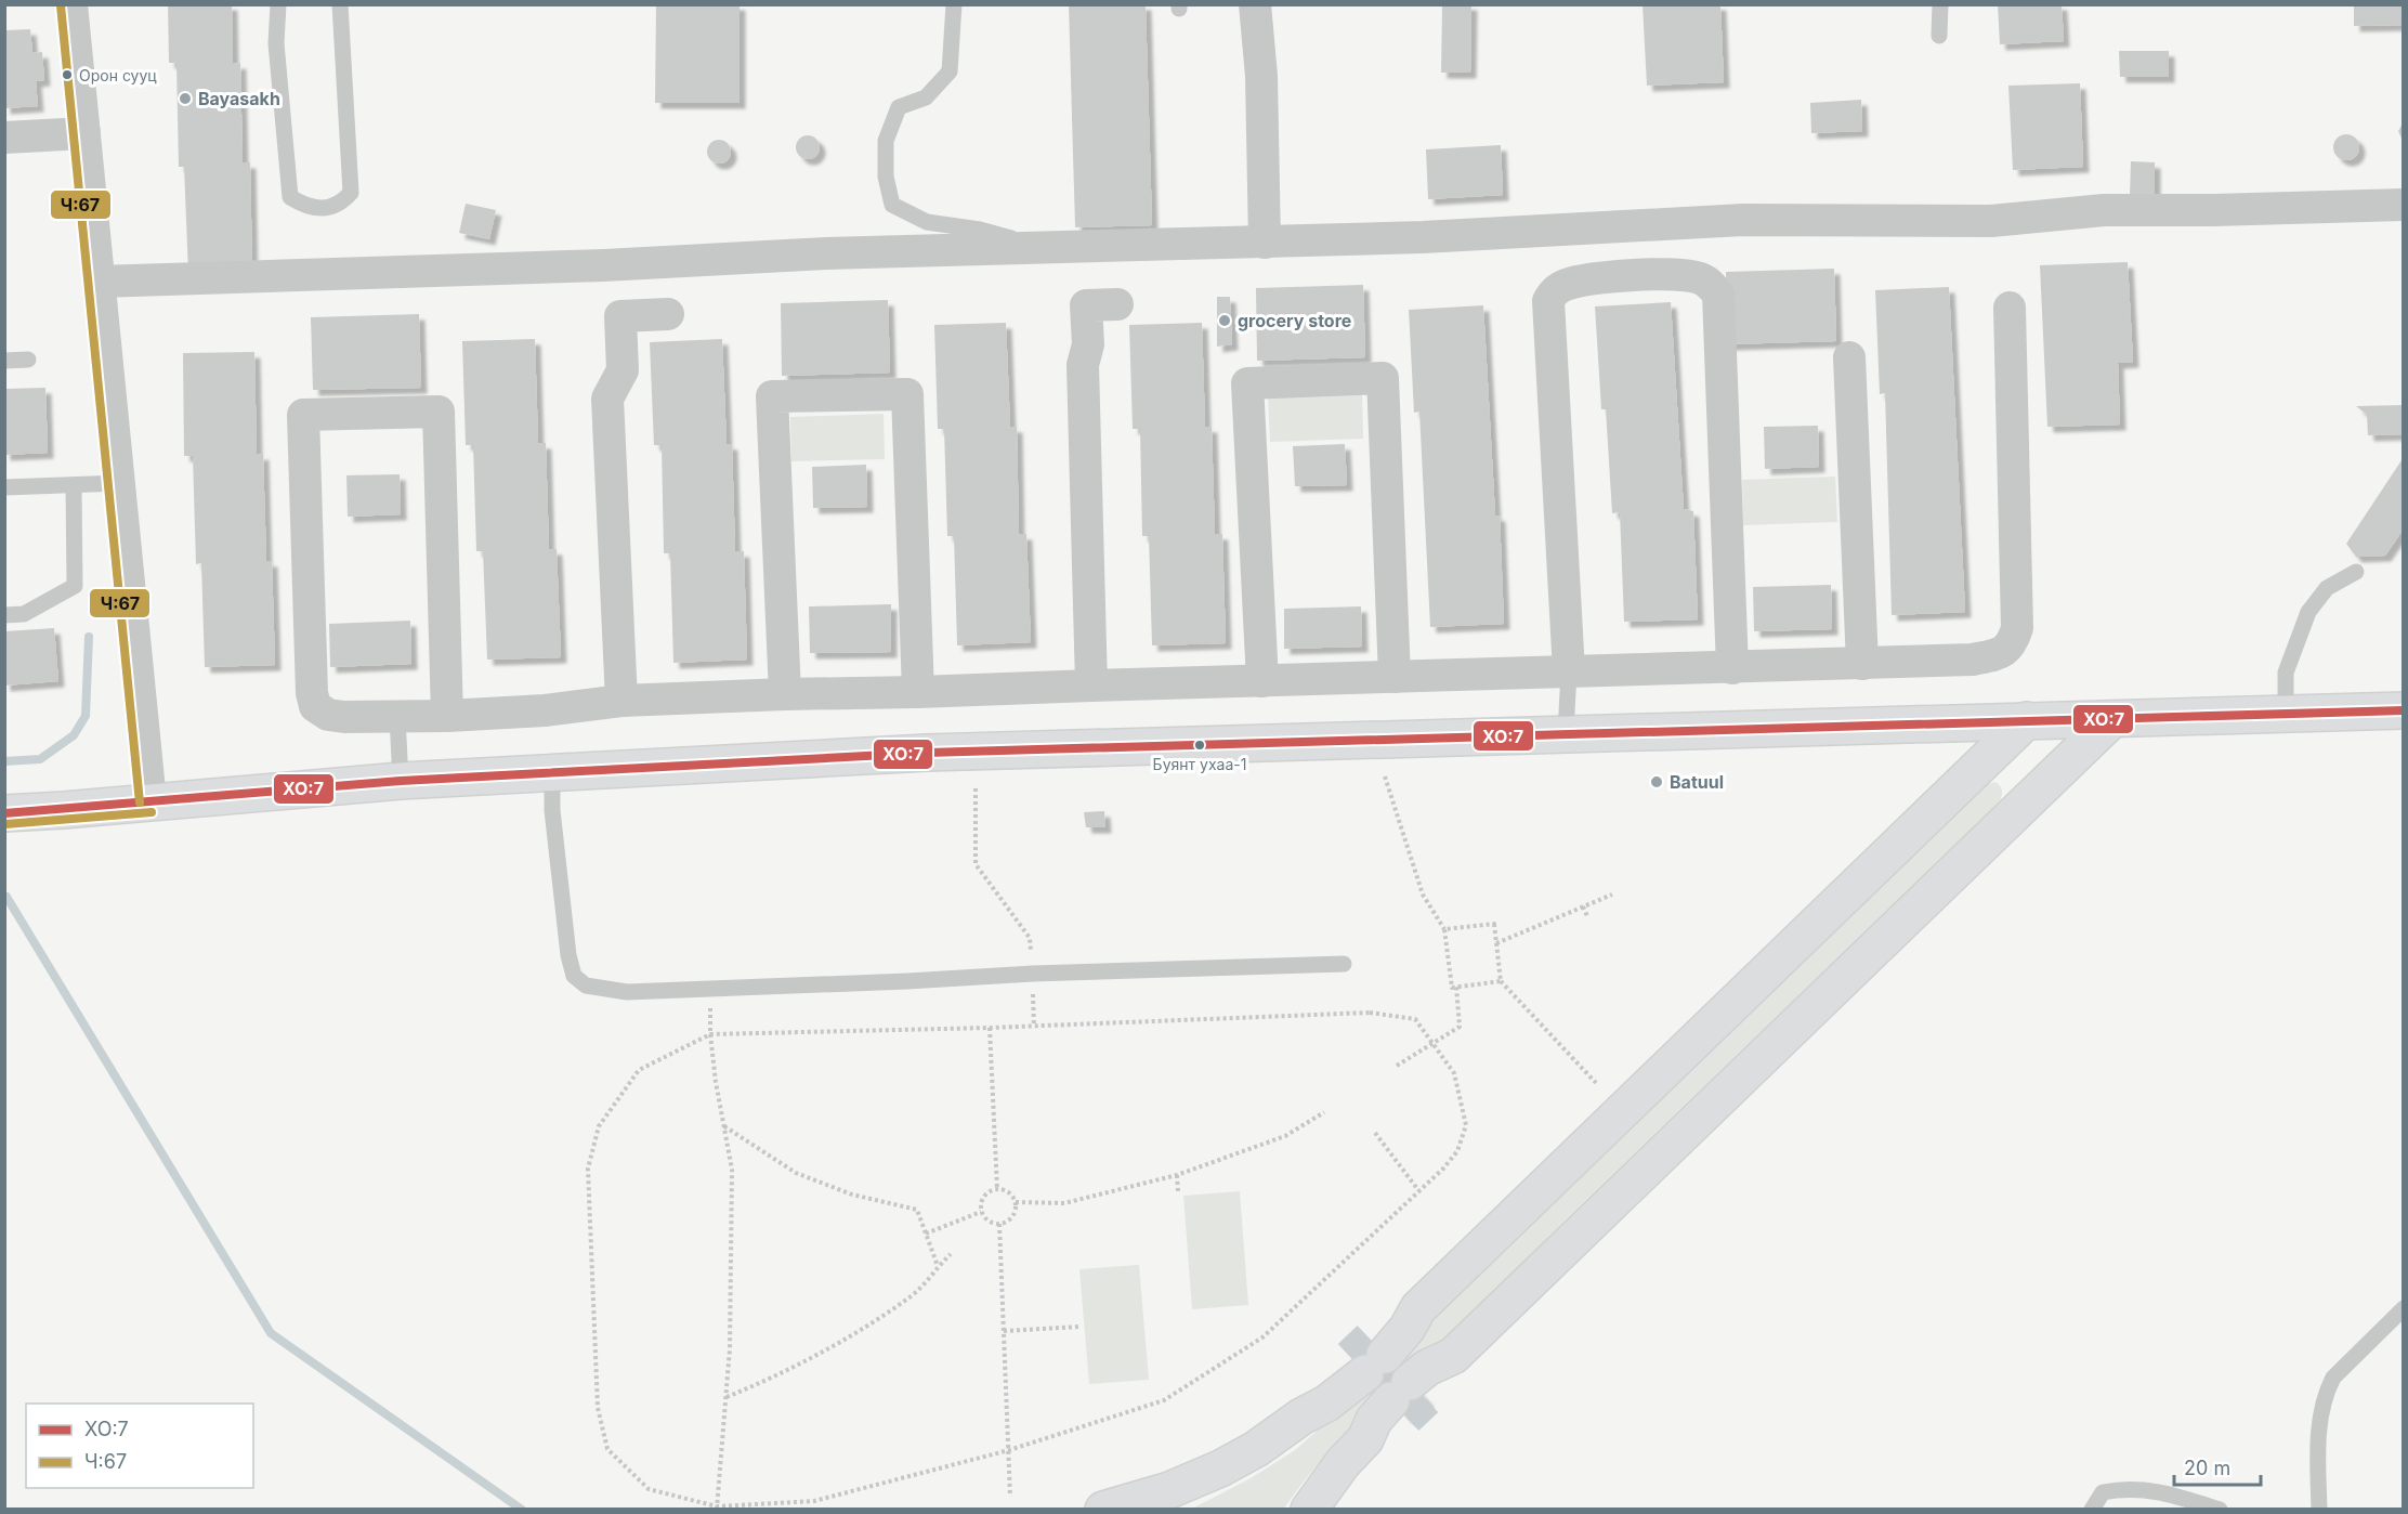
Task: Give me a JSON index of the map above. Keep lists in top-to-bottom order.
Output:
{
  "places": [
    "Орон сууц",
    "Bayasakh",
    "grocery store",
    "Буянт ухаа-1",
    "Batuul"
  ],
  "lines": ["transit line Ч:67", "transit line ХО:7"],
  "legend": ["ХО:7", "Ч:67"],
  "scale_bar": "20 m"
}
